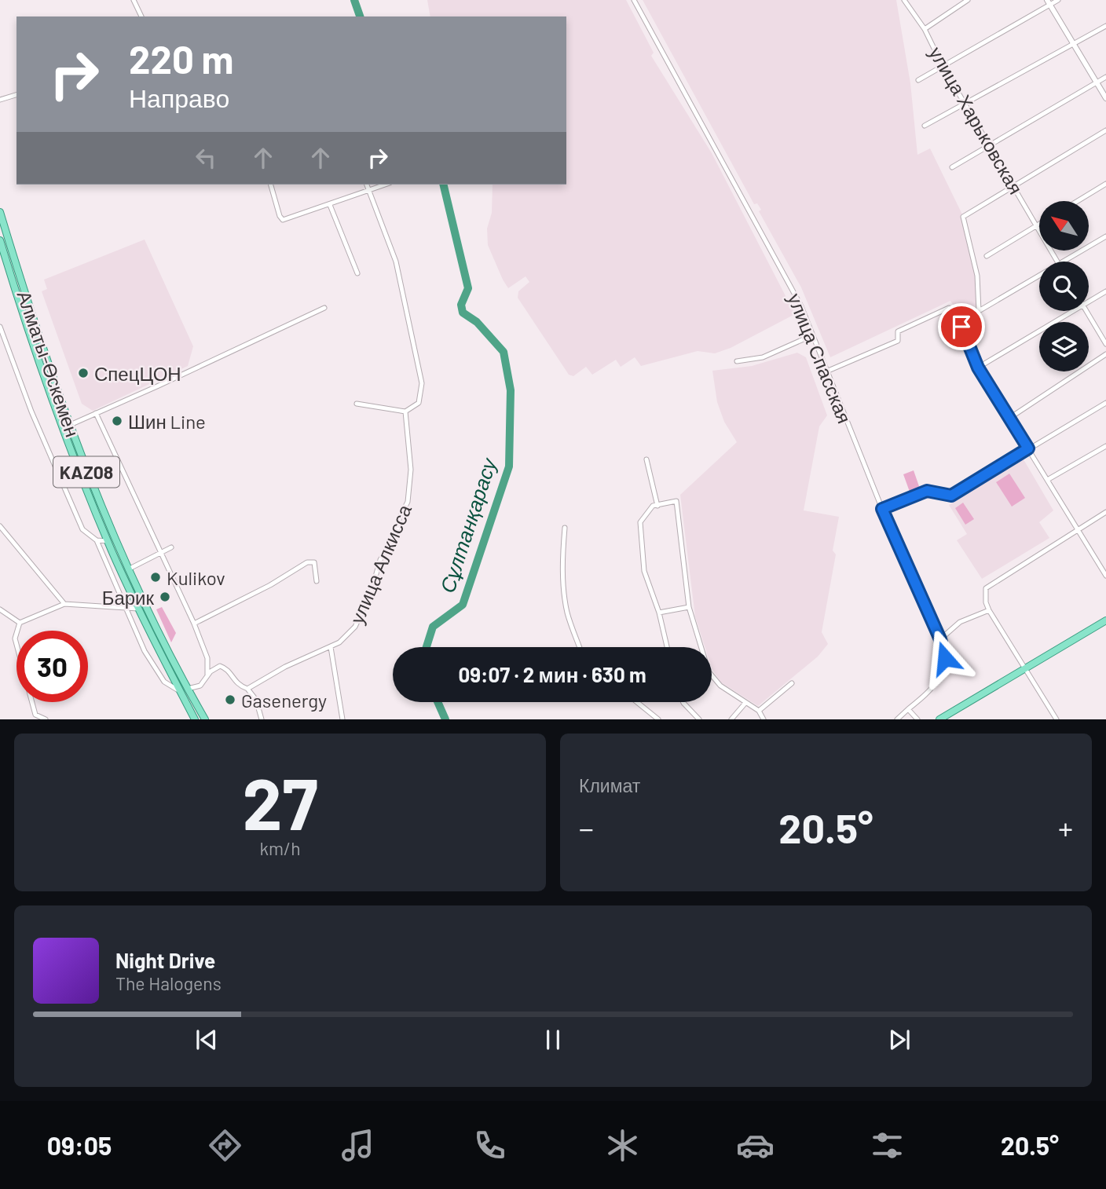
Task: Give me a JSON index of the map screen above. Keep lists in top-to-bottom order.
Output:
{
  "streets": {
    "main road": ["Алматы-Өскемен", "KAZ08"],
    "street": ["улица Харьковская", "улица Спасская", "улица Алкисса"]
  },
  "water": ["Сұлтанқарасу"],
  "places": [
    "СпецЦОН",
    "Шин Line",
    "Kulikov",
    "Барик",
    "Gasenergy"
  ],
  "north": "top left",
  "page": {
    "turn": ["220 m", "Направо"],
    "limit": "30",
    "trip": "09:07 · 2 мин · 630 m",
    "tile": [
      ["27", "km/h"],
      "Климат"
    ],
    "heat": ["−", "20.5°", "+"],
    "song": ["Night Drive", "The Halogens"],
    "tabs": ["09:05", "20.5°"]
  }
}
